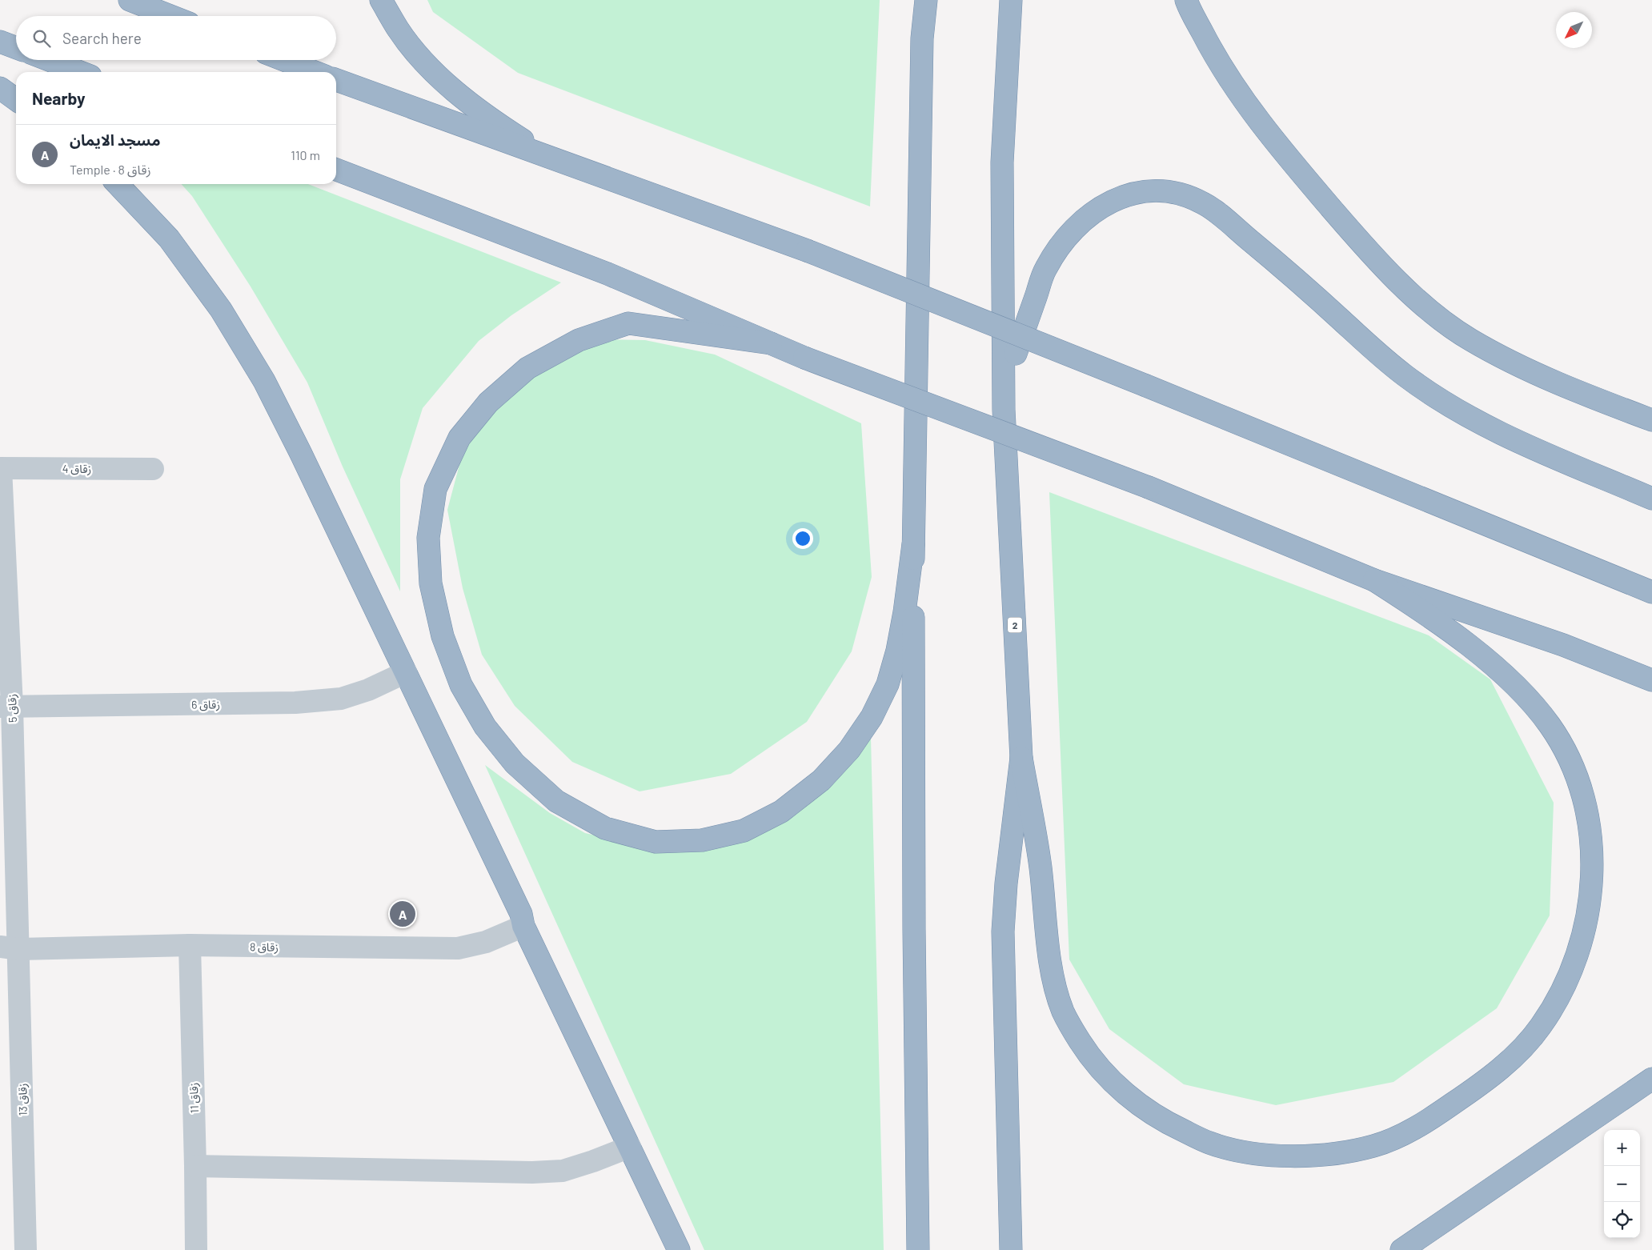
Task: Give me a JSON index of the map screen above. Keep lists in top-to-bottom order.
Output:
{
  "streets": {
    "highway": ["2"],
    "street": [
      "زقاق 4",
      "زقاق 6",
      "زقاق 5",
      "زقاق 8",
      "زقاق 11",
      "زقاق 13"
    ]
  },
  "crossings": [
    ["زقاق 4", "زقاق 5"],
    ["زقاق 6", "زقاق 5"],
    ["زقاق 5", "زقاق 8"],
    ["زقاق 5", "زقاق 13"],
    ["زقاق 8", "زقاق 11"],
    ["زقاق 8", "زقاق 13"]
  ],
  "north": "bottom left",
  "page": {
    "search": "Search here",
    "heading": "Nearby",
    "list": [
      {
        "mark": "A",
        "name": "مسجد الايمان",
        "note": "Temple · زقاق 8",
        "value": "110 m"
      }
    ],
    "pins": "A",
    "map_buttons": ["+", "−"]
  }
}
